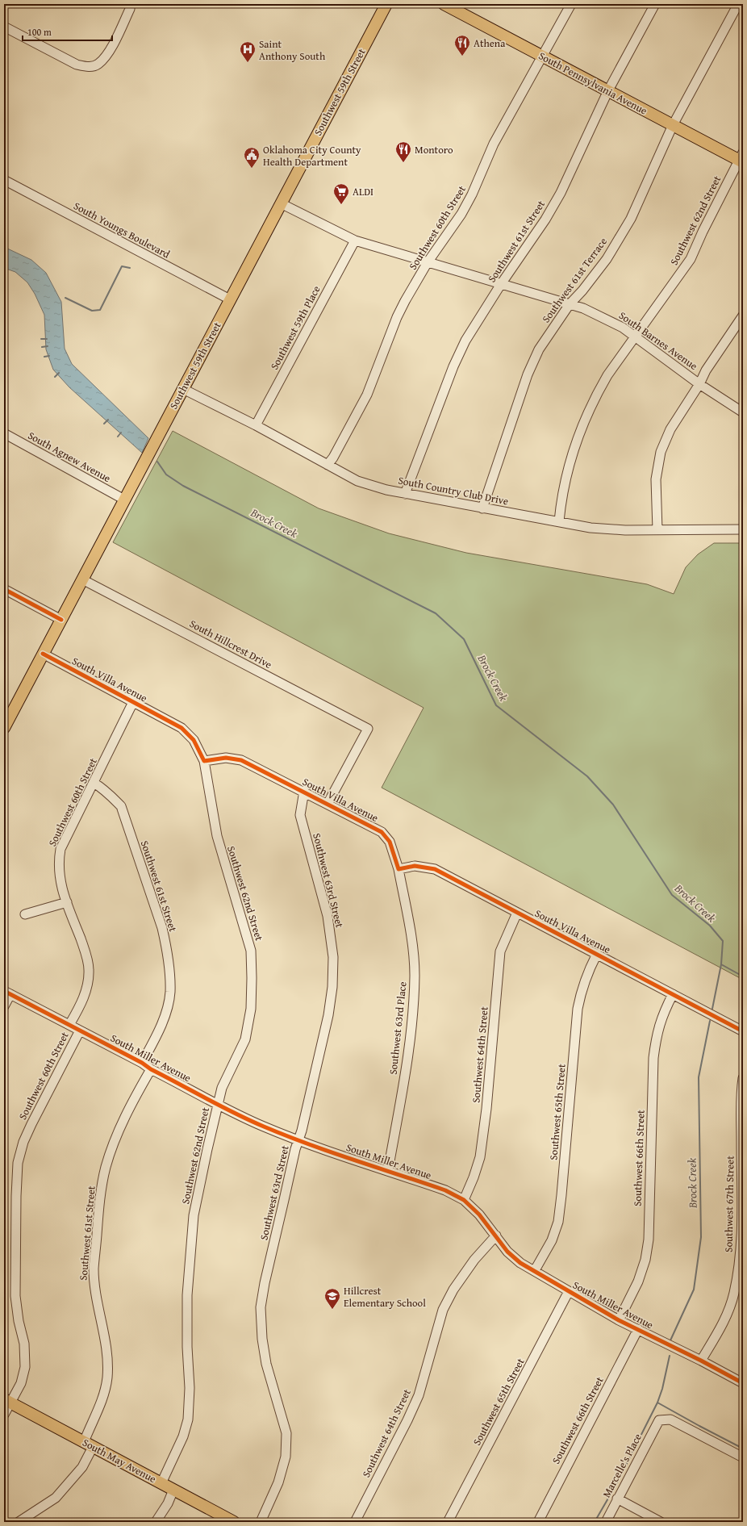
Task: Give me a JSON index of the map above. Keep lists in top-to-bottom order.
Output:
{
  "streets": {
    "main road": ["South Pennsylvania Avenue", "Southwest 59th Street", "South May Avenue"],
    "street": [
      "Southwest 62nd Street",
      "Southwest 60th Street",
      "South Youngs Boulevard",
      "Southwest 61st Street",
      "Southwest 61st Terrace",
      "Southwest 59th Place",
      "South Barnes Avenue",
      "South Agnew Avenue",
      "South Country Club Drive",
      "South Hillcrest Drive",
      "South Villa Avenue",
      "Southwest 63rd Street",
      "Southwest 63rd Place",
      "Southwest 64th Street",
      "South Miller Avenue",
      "Southwest 65th Street",
      "Southwest 66th Street",
      "Southwest 67th Street",
      "Marcelle's Place"
    ]
  },
  "crossings": [
    ["South Pennsylvania Avenue", "Southwest 62nd Street"],
    ["South Pennsylvania Avenue", "Southwest 60th Street"],
    ["South Pennsylvania Avenue", "Southwest 61st Street"],
    ["South Pennsylvania Avenue", "Southwest 61st Terrace"],
    ["Southwest 59th Street", "South Youngs Boulevard"],
    ["Southwest 59th Street", "South Barnes Avenue"],
    ["Southwest 59th Street", "South Agnew Avenue"],
    ["Southwest 59th Street", "South Country Club Drive"],
    ["Southwest 59th Street", "South Hillcrest Drive"],
    ["Southwest 59th Street", "South Villa Avenue"],
    ["Southwest 62nd Street", "South Barnes Avenue"],
    ["Southwest 62nd Street", "South Country Club Drive"],
    ["Southwest 62nd Street", "South Villa Avenue"],
    ["Southwest 62nd Street", "South Miller Avenue"],
    ["Southwest 62nd Street", "South May Avenue"],
    ["Southwest 60th Street", "Southwest 61st Street"],
    ["Southwest 60th Street", "South Barnes Avenue"],
    ["Southwest 60th Street", "South Country Club Drive"],
    ["Southwest 60th Street", "South Villa Avenue"],
    ["Southwest 60th Street", "South Miller Avenue"],
    ["Southwest 60th Street", "South May Avenue"],
    ["Southwest 61st Street", "South Barnes Avenue"],
    ["Southwest 61st Street", "South Country Club Drive"],
    ["Southwest 61st Street", "South Miller Avenue"],
    ["Southwest 61st Street", "South May Avenue"],
    ["Southwest 61st Terrace", "South Barnes Avenue"],
    ["Southwest 61st Terrace", "South Country Club Drive"],
    ["Southwest 59th Place", "South Barnes Avenue"],
    ["Southwest 59th Place", "South Country Club Drive"],
    ["South Hillcrest Drive", "South Villa Avenue"],
    ["South Villa Avenue", "Southwest 63rd Street"],
    ["South Villa Avenue", "Southwest 63rd Place"],
    ["South Villa Avenue", "Southwest 64th Street"],
    ["South Villa Avenue", "Southwest 65th Street"],
    ["South Villa Avenue", "Southwest 66th Street"],
    ["Southwest 63rd Street", "South Miller Avenue"],
    ["Southwest 63rd Place", "South Miller Avenue"],
    ["Southwest 64th Street", "South Miller Avenue"],
    ["South Miller Avenue", "Southwest 65th Street"],
    ["South Miller Avenue", "Southwest 66th Street"],
    ["South Miller Avenue", "Southwest 67th Street"]
  ],
  "water": ["Brock Creek"],
  "places": {
    "restaurant": ["Athena", "Montoro"],
    "hospital": ["Saint Anthony South"],
    "public building": ["Oklahoma City County Health Department"],
    "supermarket": ["ALDI"],
    "school or university": ["Hillcrest Elementary School"]
  },
  "scale_bar": "100 m"
}
